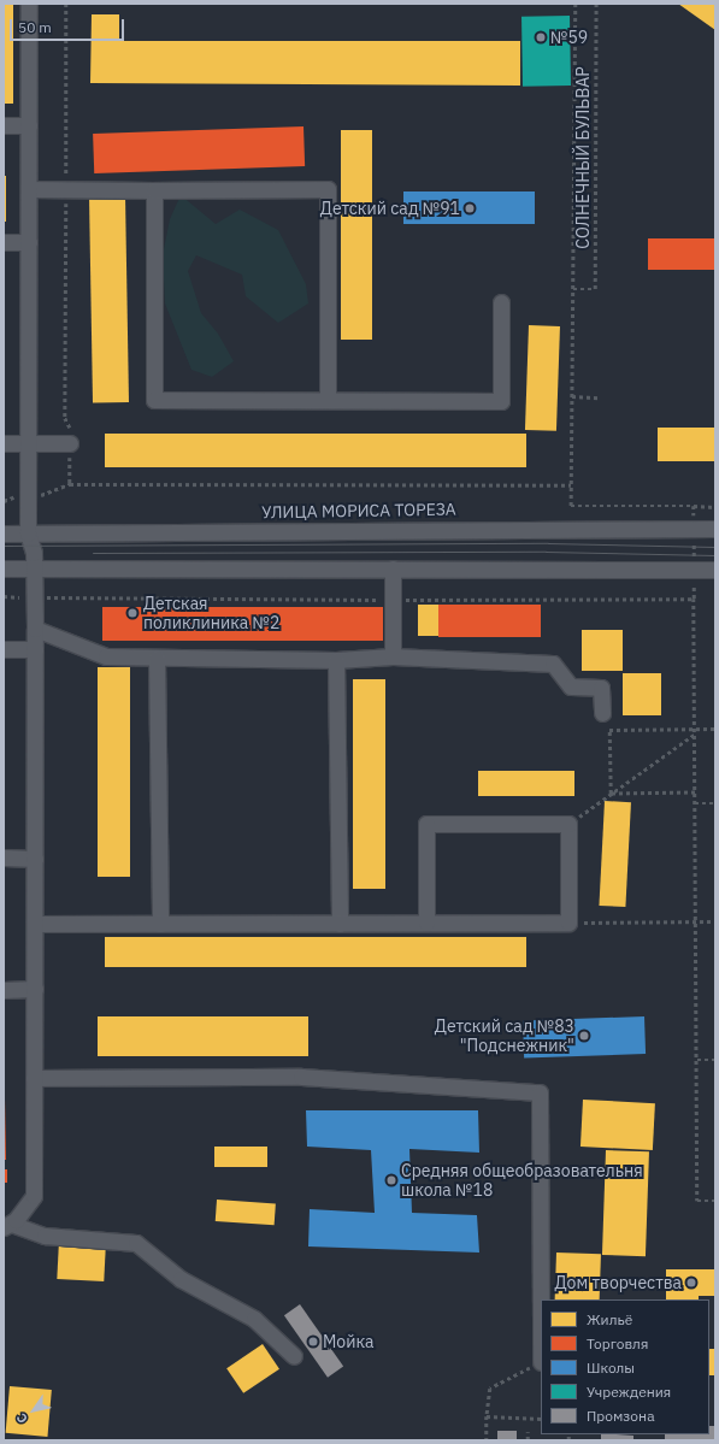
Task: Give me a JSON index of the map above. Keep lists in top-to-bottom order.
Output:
{
  "streets": {
    "street": ["УЛИЦА МОРИСА ТОРЕЗА"],
    "path": ["СОЛНЕЧНЫЙ БУЛЬВАР"]
  },
  "places": [
    "№59",
    "Детский сад №91",
    "Детская поликлиника №2",
    "Детский сад №83 \"Подснежник\"",
    "Средняя общеобразовательня школа №18",
    "Дом творчества",
    "Мойка"
  ],
  "legend": [
    "Жильё",
    "Торговля",
    "Школы",
    "Учреждения",
    "Промзона"
  ],
  "scale_bar": "50 m",
  "north": "bottom left"
}
